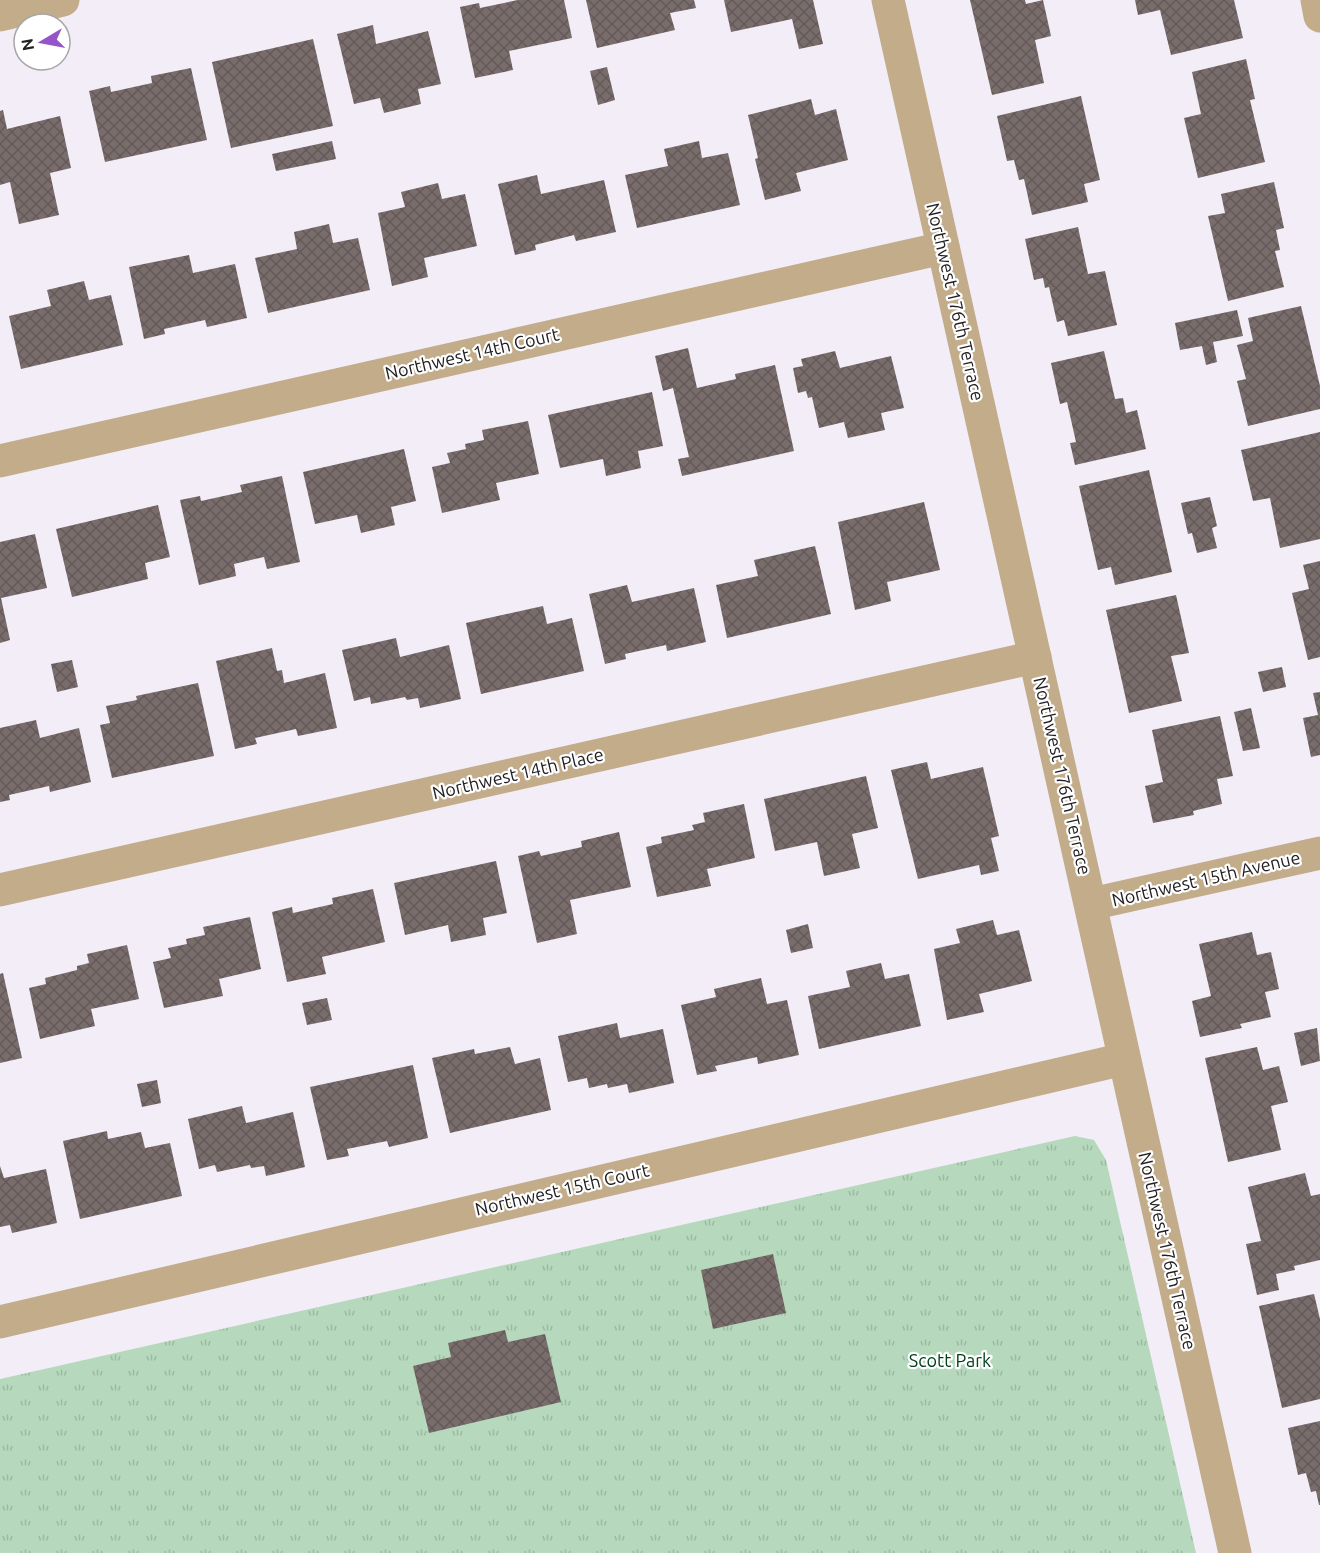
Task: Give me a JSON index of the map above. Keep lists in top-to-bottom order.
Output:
{
  "streets": {
    "street": [
      "Northwest 176th Terrace",
      "Northwest 14th Court",
      "Northwest 14th Place",
      "Northwest 15th Avenue",
      "Northwest 15th Court"
    ]
  },
  "crossings": [
    ["Northwest 176th Terrace", "Northwest 14th Court"],
    ["Northwest 176th Terrace", "Northwest 14th Place"],
    ["Northwest 176th Terrace", "Northwest 15th Avenue"],
    ["Northwest 176th Terrace", "Northwest 15th Court"]
  ],
  "parks": ["Scott Park"],
  "north": "left"
}
